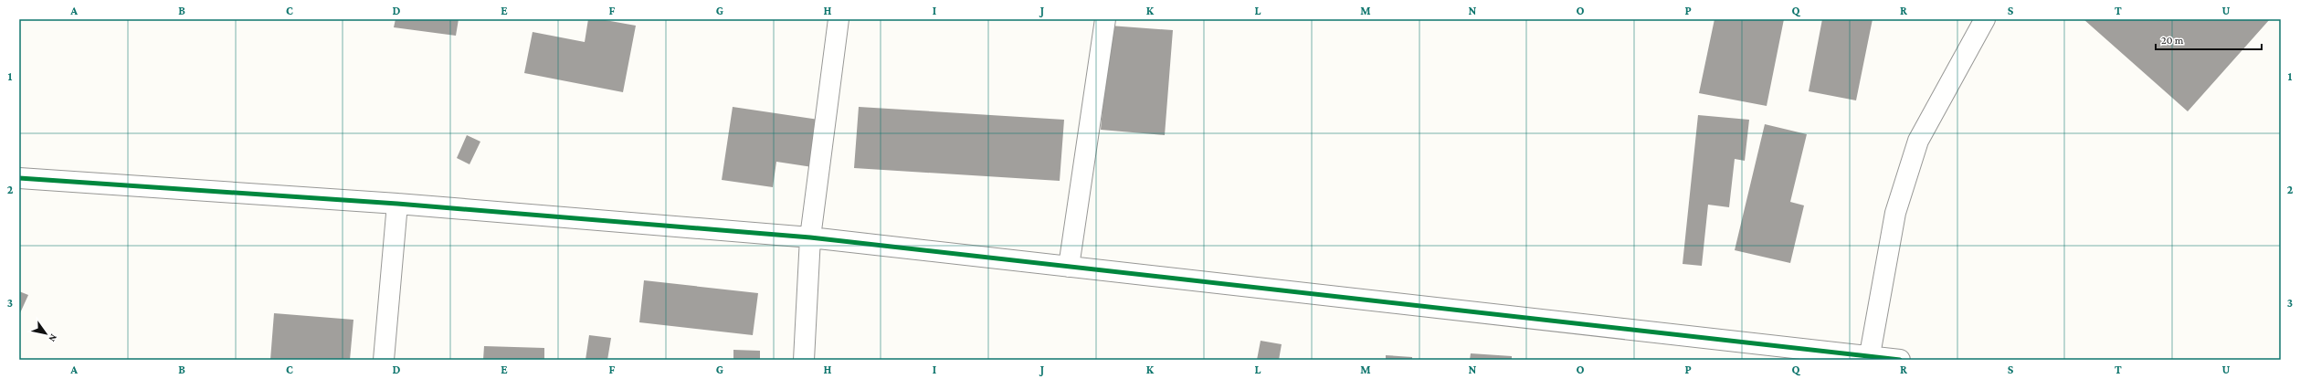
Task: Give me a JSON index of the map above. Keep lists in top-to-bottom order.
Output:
{
  "scale_bar": "20 m",
  "north": "bottom right",
  "grid": {
    "columns": [
      "A",
      "B",
      "C",
      "D",
      "E",
      "F",
      "G",
      "H",
      "I",
      "J",
      "K",
      "L",
      "M",
      "N",
      "O",
      "P",
      "Q",
      "R",
      "S",
      "T",
      "U"
    ],
    "rows": ["1", "2", "3"]
  }
}
